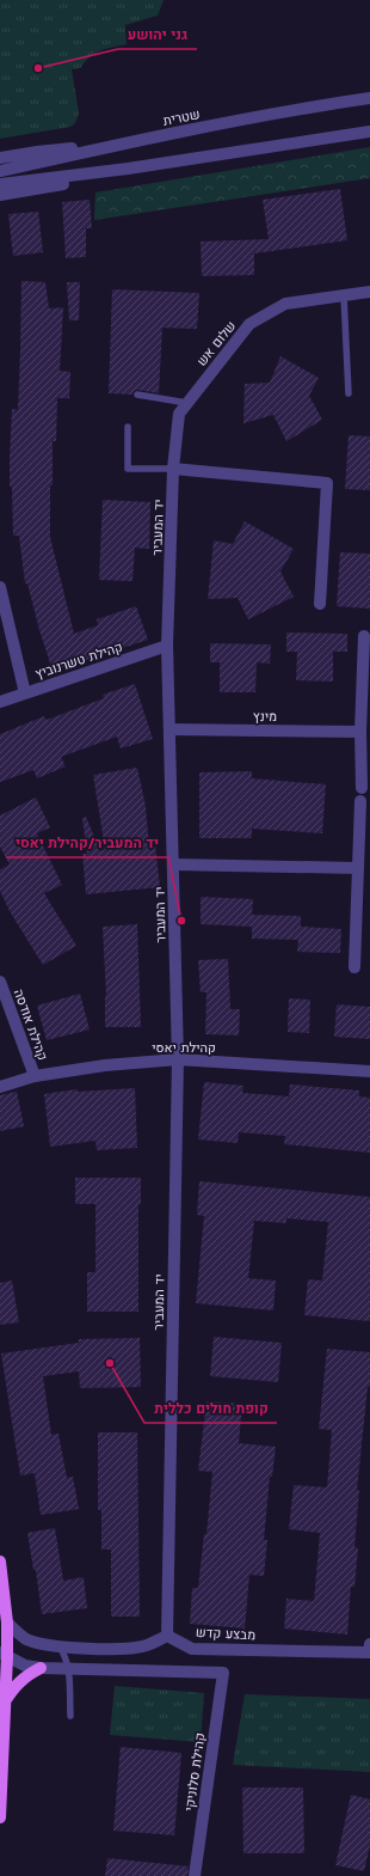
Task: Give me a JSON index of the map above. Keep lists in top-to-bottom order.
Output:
{
  "streets": {
    "street": [
      "שטרית",
      "שלום אש",
      "יד המעביר",
      "קהילת טשרנוביץ",
      "מינץ",
      "קהילת אודסה",
      "קהילת יאסי",
      "מבצע קדש",
      "קהילת סלוניקי"
    ]
  },
  "crossings": [
    ["שלום אש", "יד המעביר"],
    ["יד המעביר", "קהילת טשרנוביץ"],
    ["יד המעביר", "מינץ"],
    ["יד המעביר", "קהילת יאסי"],
    ["יד המעביר", "מבצע קדש"],
    ["קהילת אודסה", "קהילת יאסי"]
  ],
  "places": ["גני יהושע", "יד המעביר/קהילת יאסי", "קופת חולים כללית"]
}
